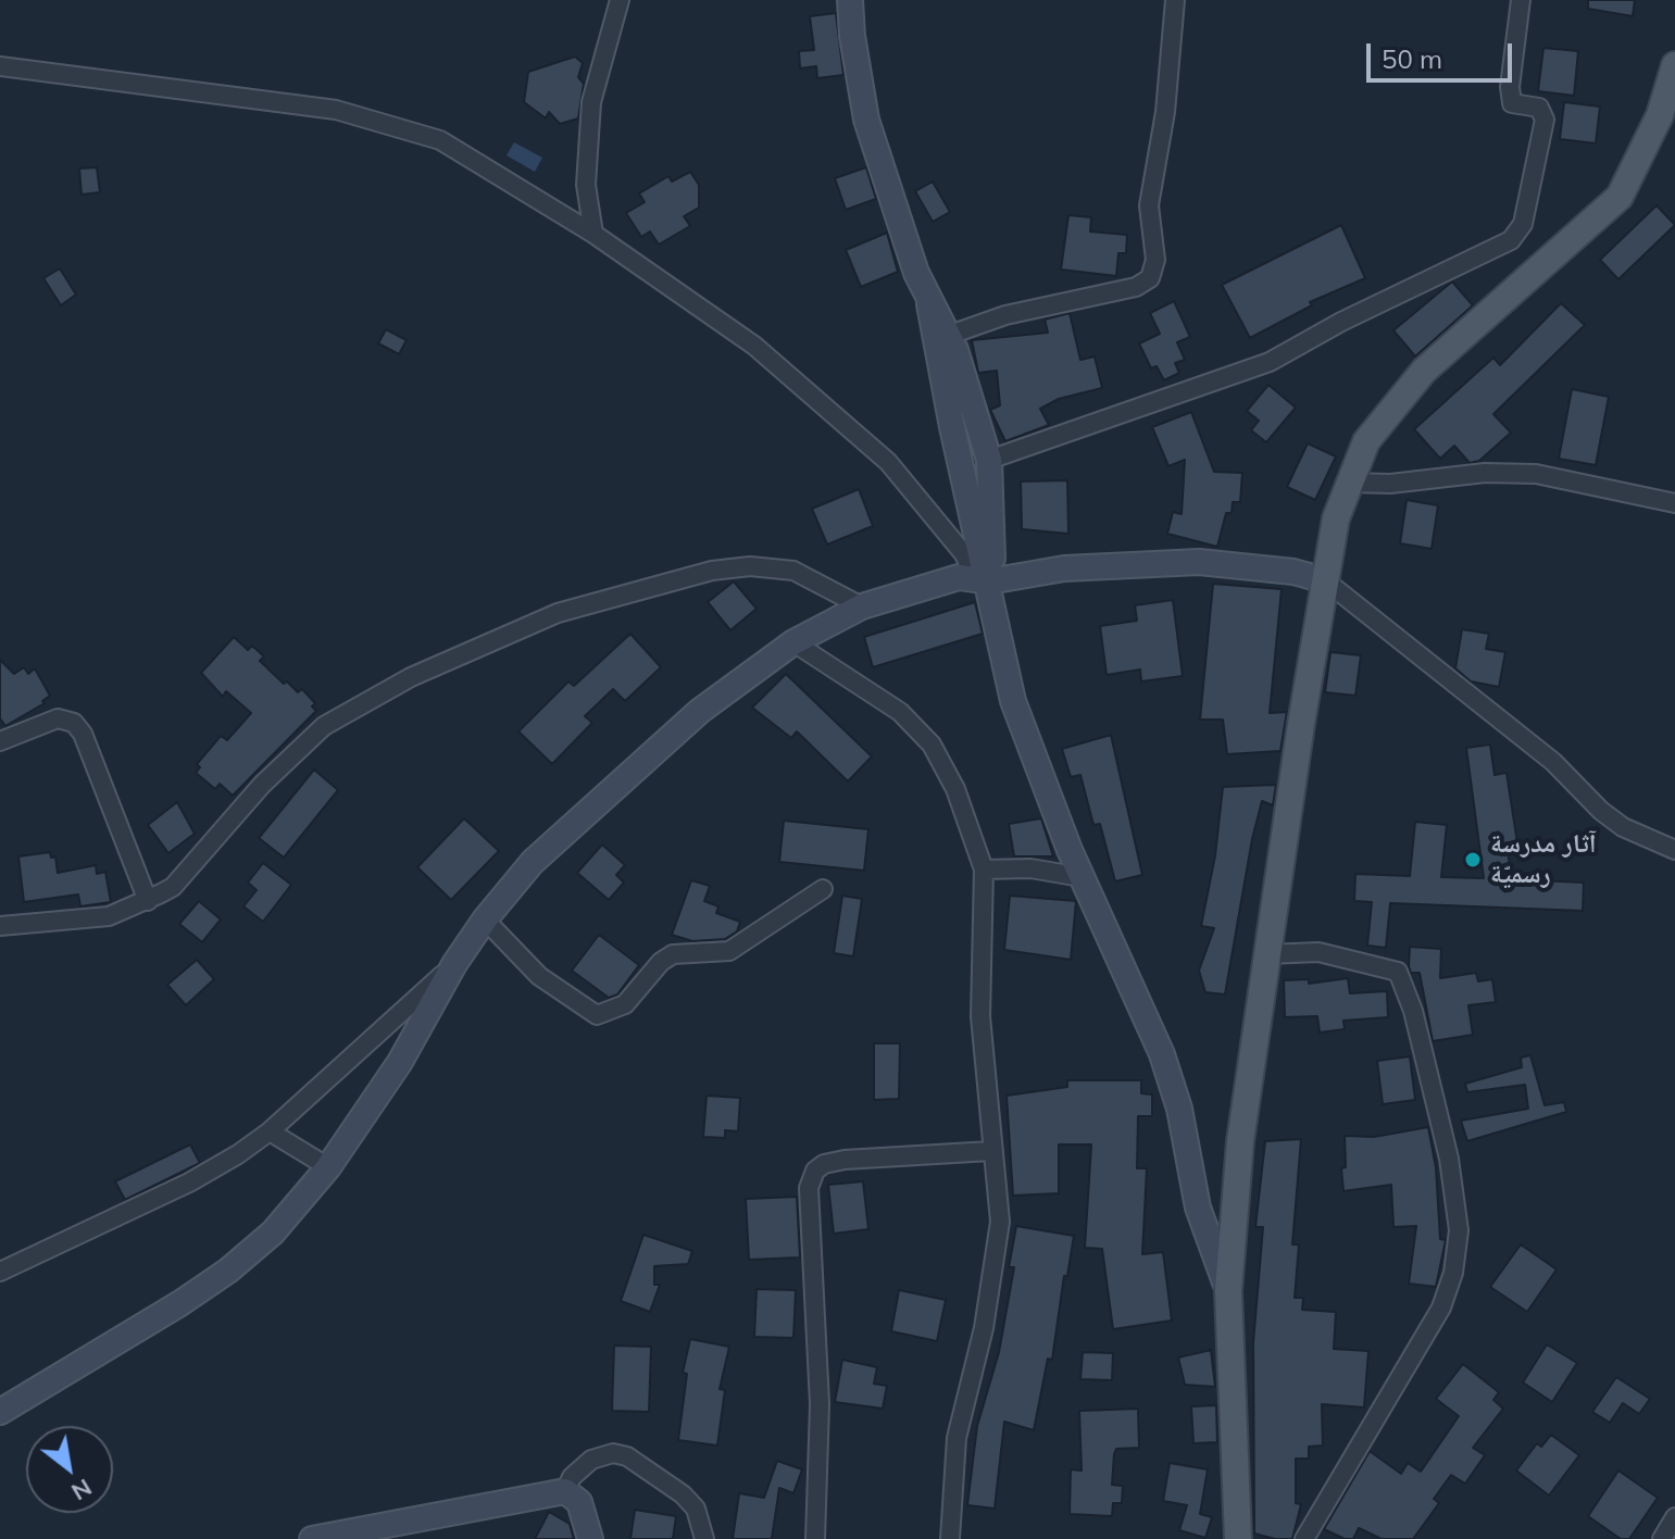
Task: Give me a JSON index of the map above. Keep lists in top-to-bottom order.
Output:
{
  "places": ["آثار مدرسة رسميّة"],
  "scale_bar": "50 m",
  "north": "bottom right"
}
